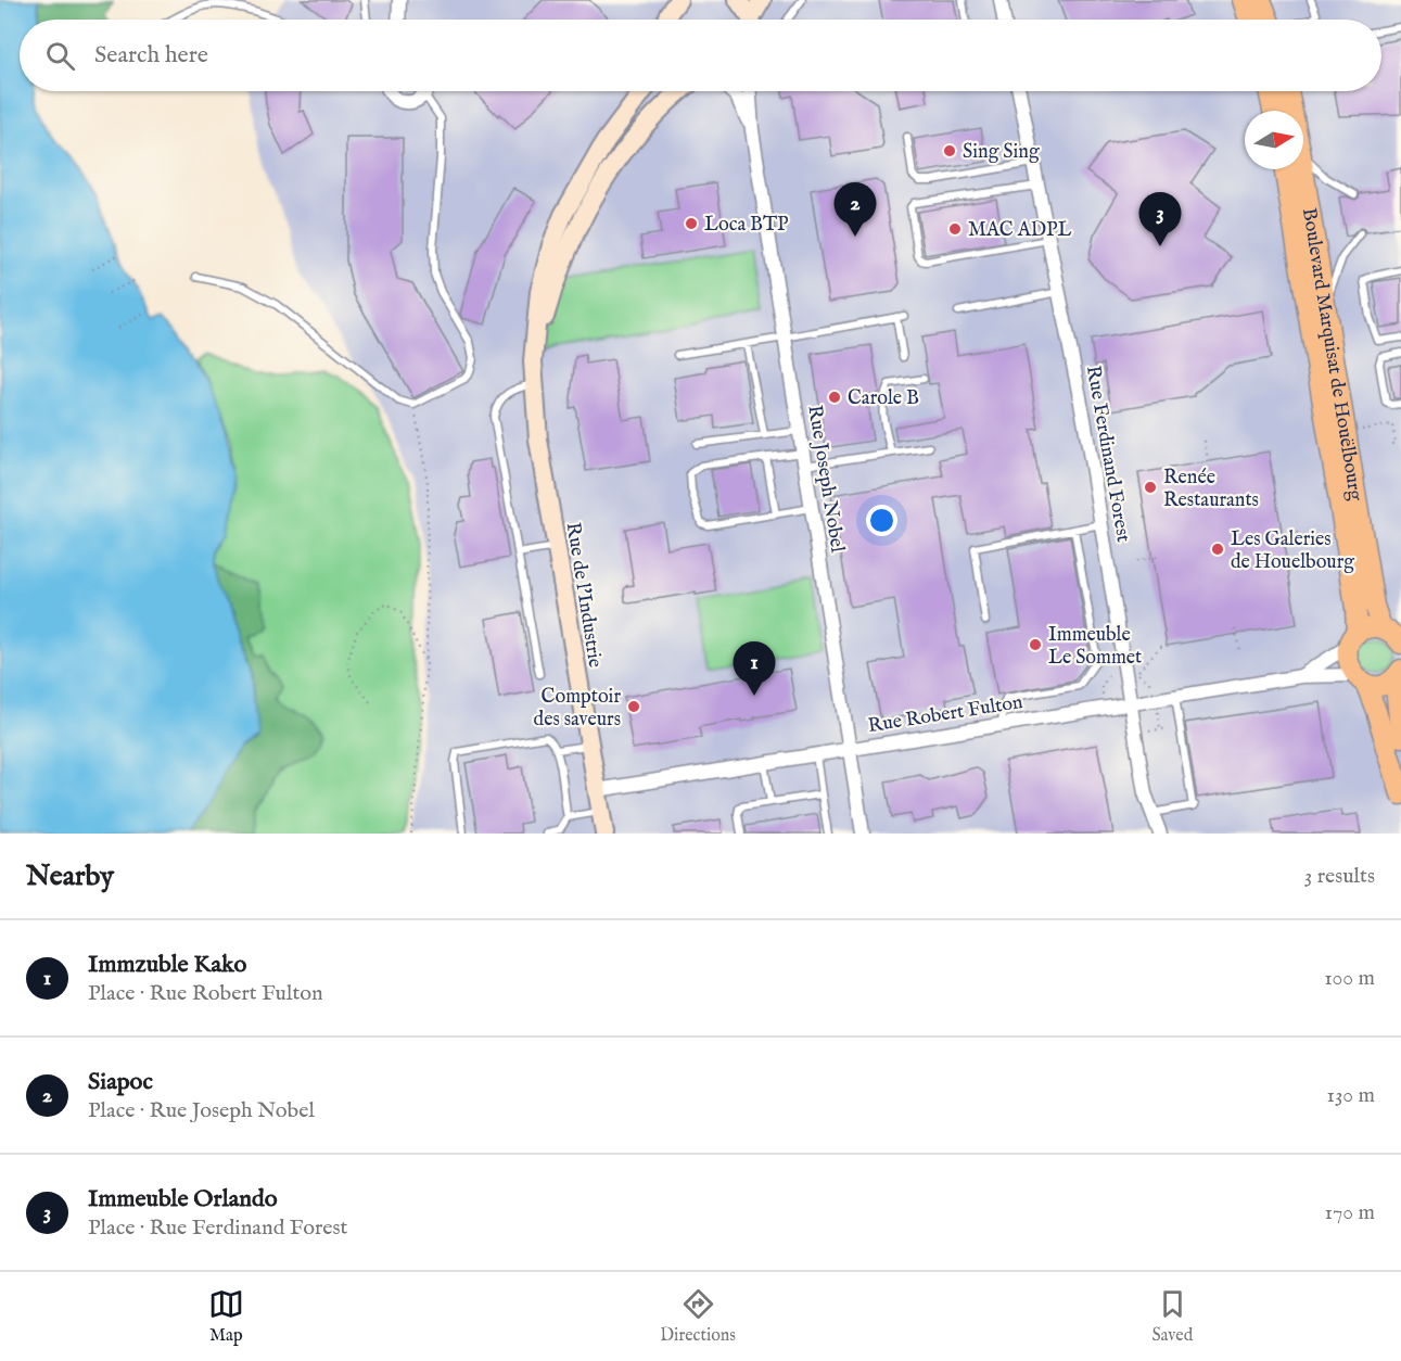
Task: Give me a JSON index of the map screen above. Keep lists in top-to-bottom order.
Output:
{
  "streets": {
    "main road": ["Boulevard Marquisat de Houëlbourg", "Rue de l'Industrie"],
    "street": ["Rue Ferdinand Forest", "Rue Joseph Nobel", "Rue Robert Fulton"]
  },
  "crossings": [
    ["Boulevard Marquisat de Houëlbourg", "Rue Robert Fulton"],
    ["Rue Ferdinand Forest", "Rue Robert Fulton"],
    ["Rue Joseph Nobel", "Rue Robert Fulton"],
    ["Rue de l'Industrie", "Rue Robert Fulton"]
  ],
  "places": [
    "Sing Sing",
    "Loca BTP",
    "MAC ADPL",
    "Carole B",
    "Renée Restaurants",
    "Les Galeries de Houelbourg",
    "Immeuble Le Sommet",
    "Comptoir des saveurs"
  ],
  "north": "right",
  "page": {
    "search": "Search here",
    "pins": ["2", "3", "1"],
    "heading": ["Nearby", "3 results"],
    "list": [
      {
        "mark": "1",
        "name": "Immzuble Kako",
        "note": "Place · Rue Robert Fulton",
        "value": "100 m"
      },
      {
        "mark": "2",
        "name": "Siapoc",
        "note": "Place · Rue Joseph Nobel",
        "value": "130 m"
      },
      {
        "mark": "3",
        "name": "Immeuble Orlando",
        "note": "Place · Rue Ferdinand Forest",
        "value": "170 m"
      }
    ],
    "nav": ["Map", "Directions", "Saved"]
  }
}
